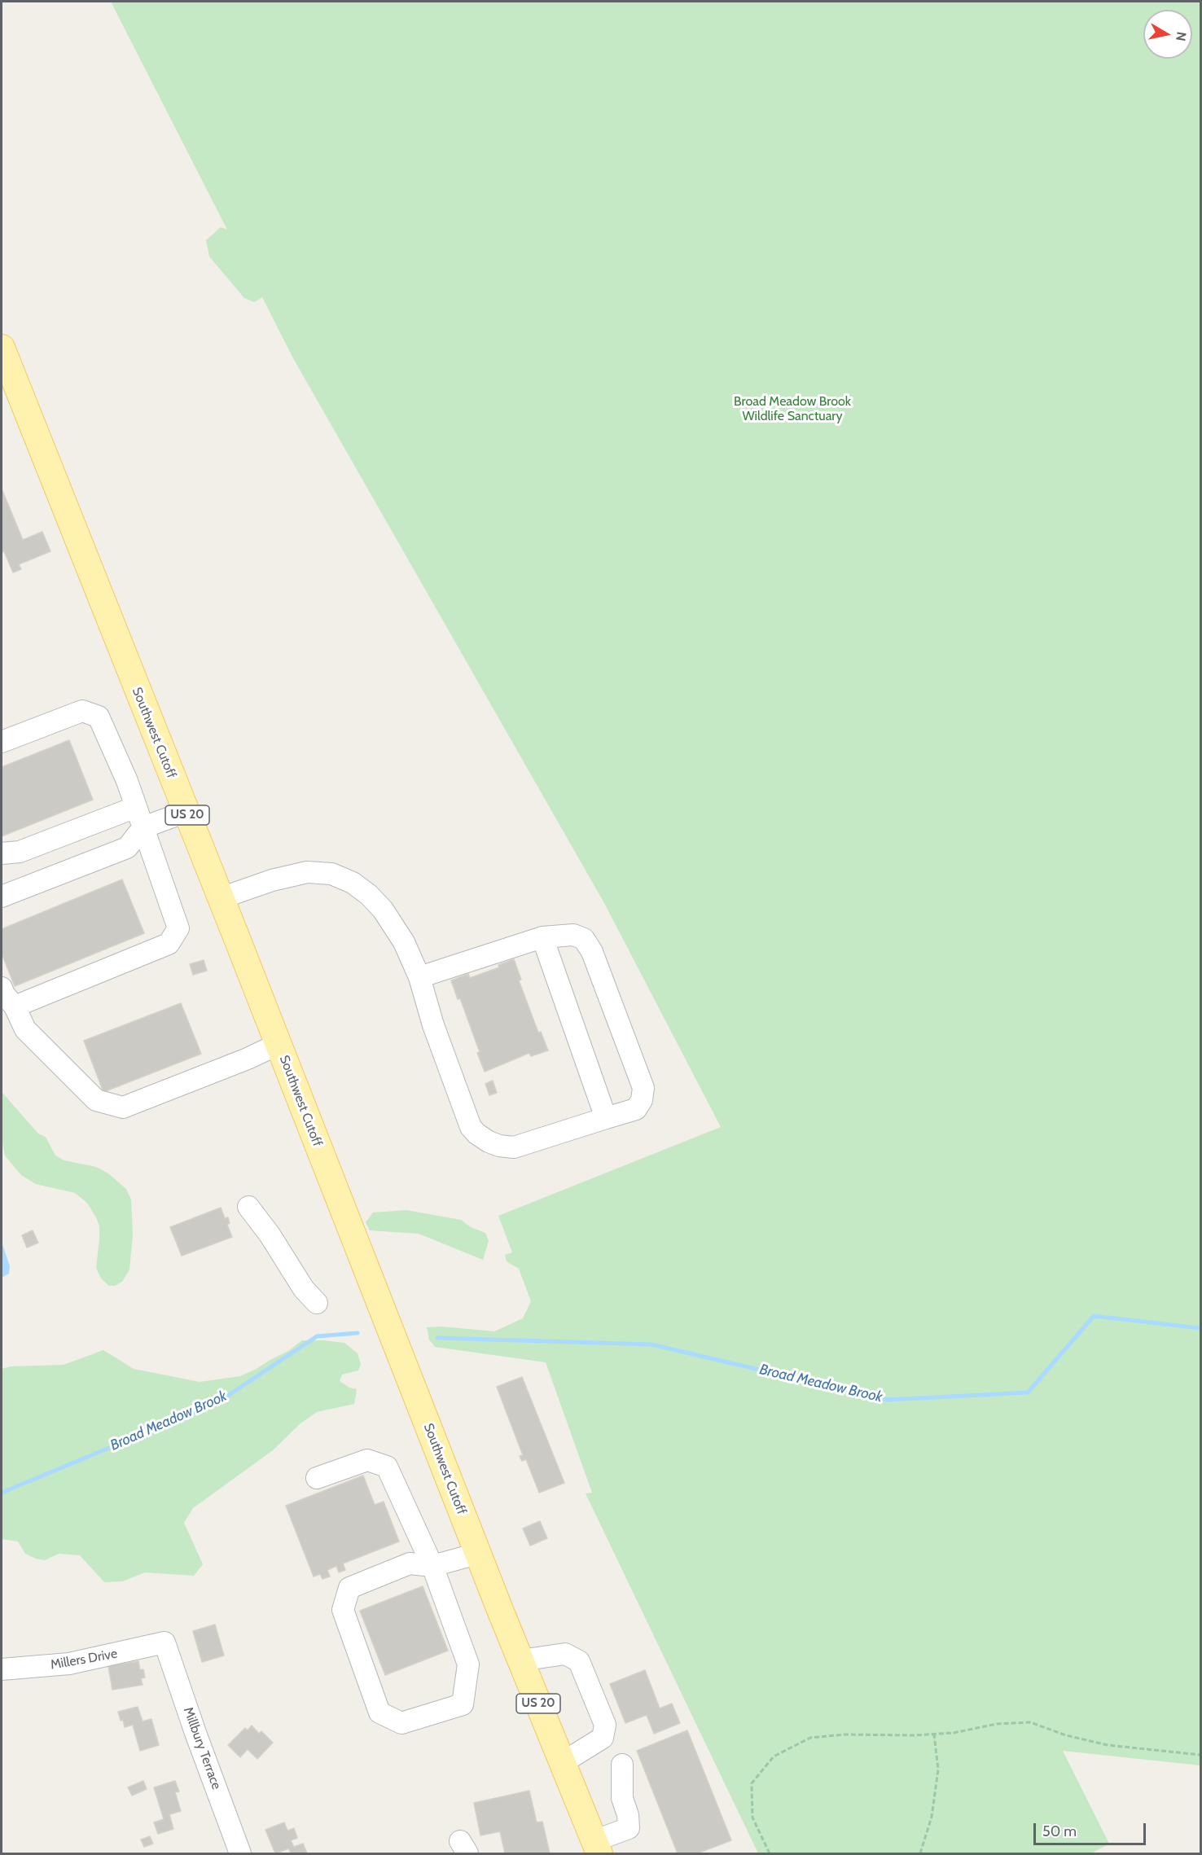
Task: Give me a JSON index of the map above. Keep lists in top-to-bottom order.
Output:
{
  "streets": {
    "main road": ["Southwest Cutoff", "US 20"],
    "street": ["Millers Drive", "Millbury Terrace"]
  },
  "crossings": [
    ["Millers Drive", "Millbury Terrace"]
  ],
  "water": ["Broad Meadow Brook"],
  "parks": ["Broad Meadow Brook Wildlife Sanctuary"],
  "scale_bar": "50 m",
  "north": "right"
}
